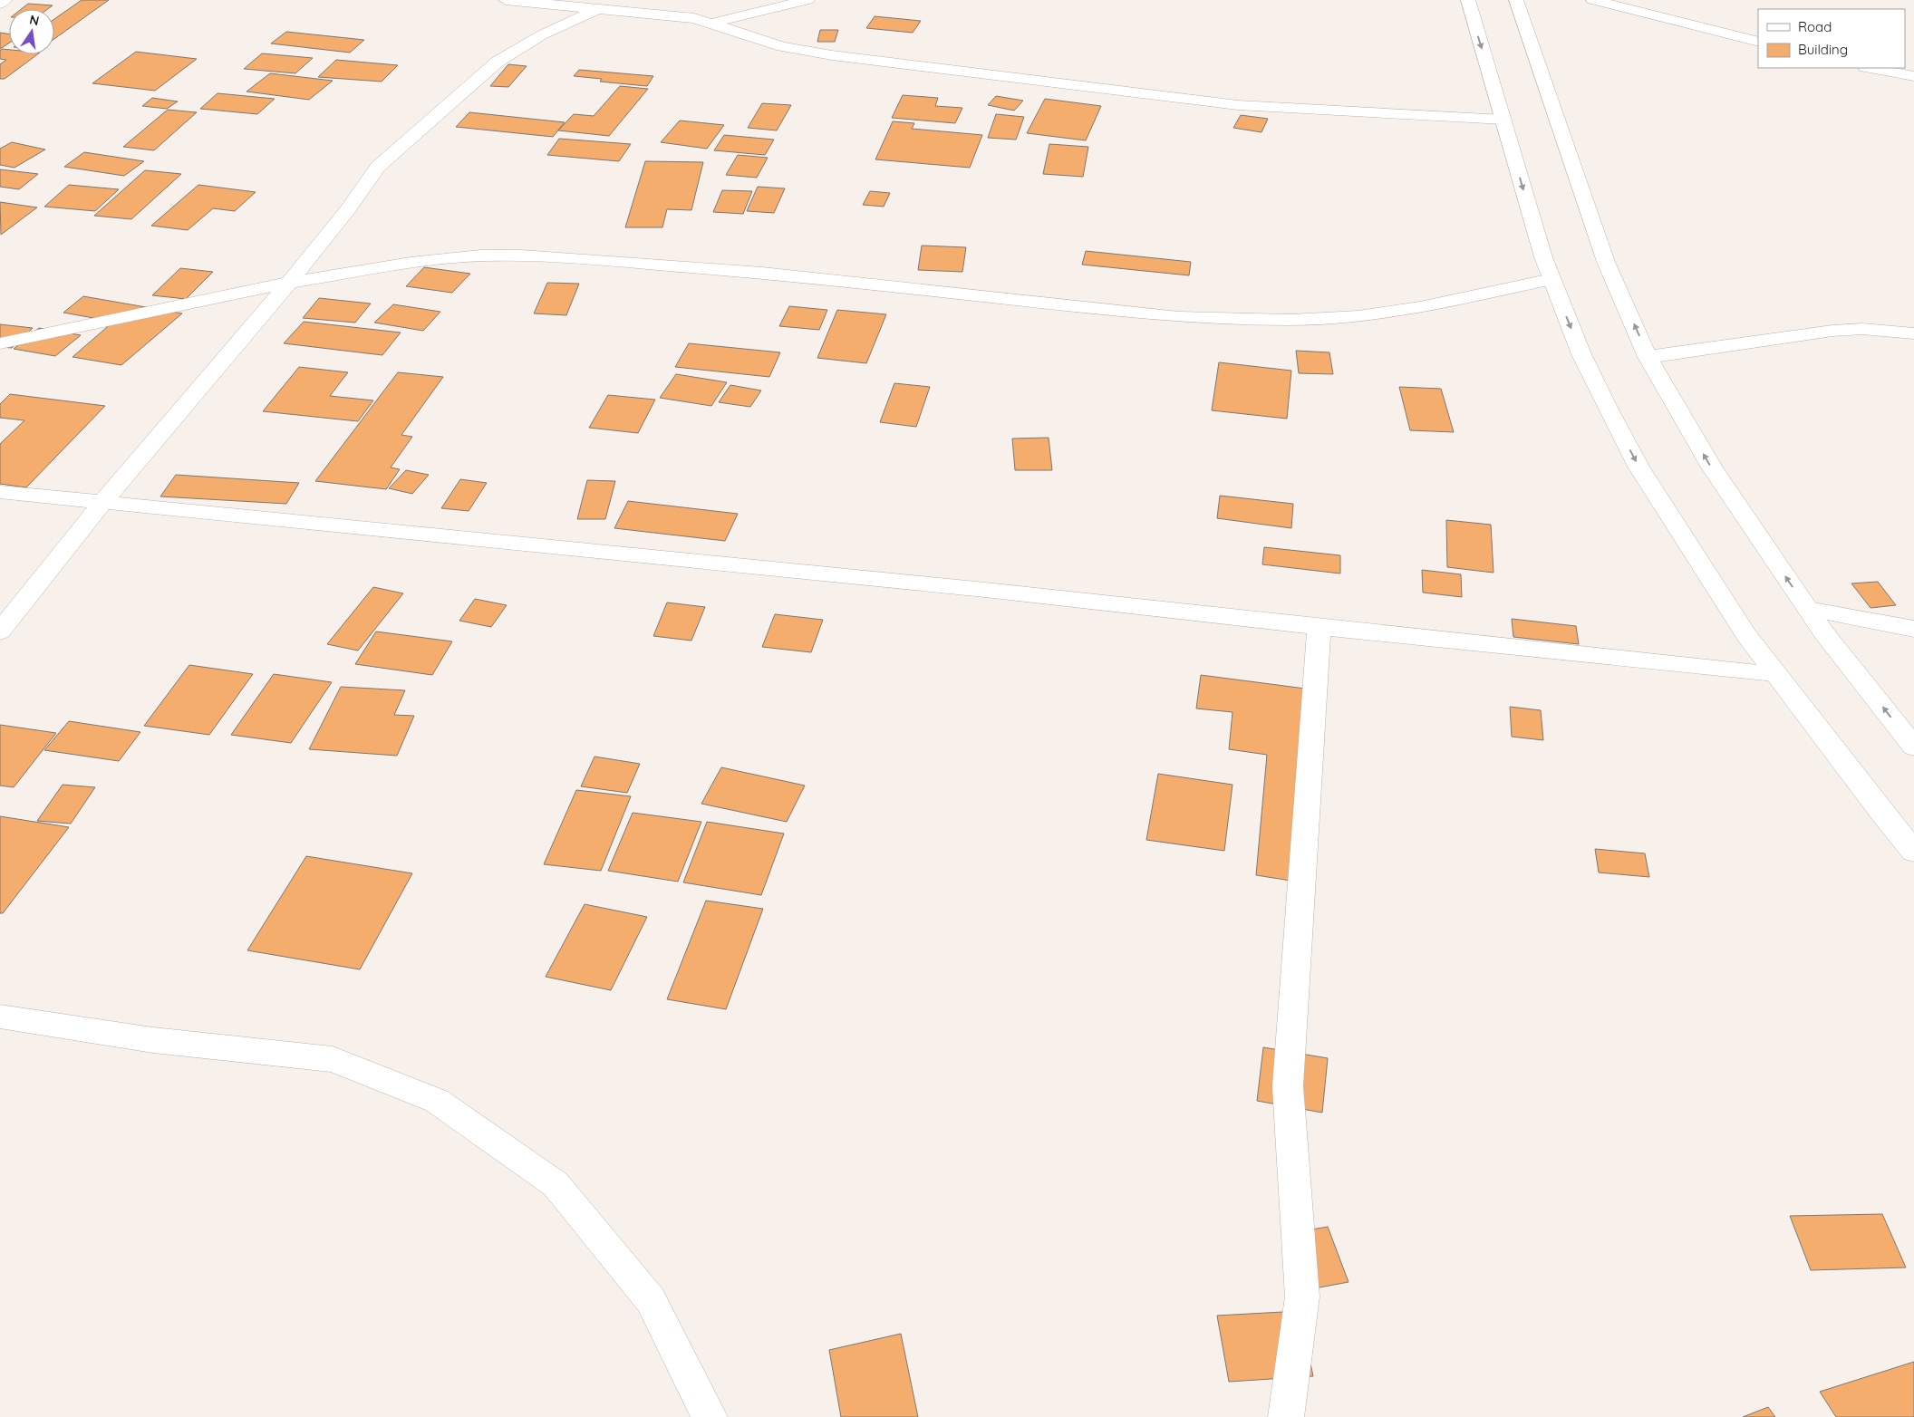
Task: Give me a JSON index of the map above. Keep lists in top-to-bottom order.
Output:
{
  "legend": ["Road", "Building"],
  "north": "top"
}
